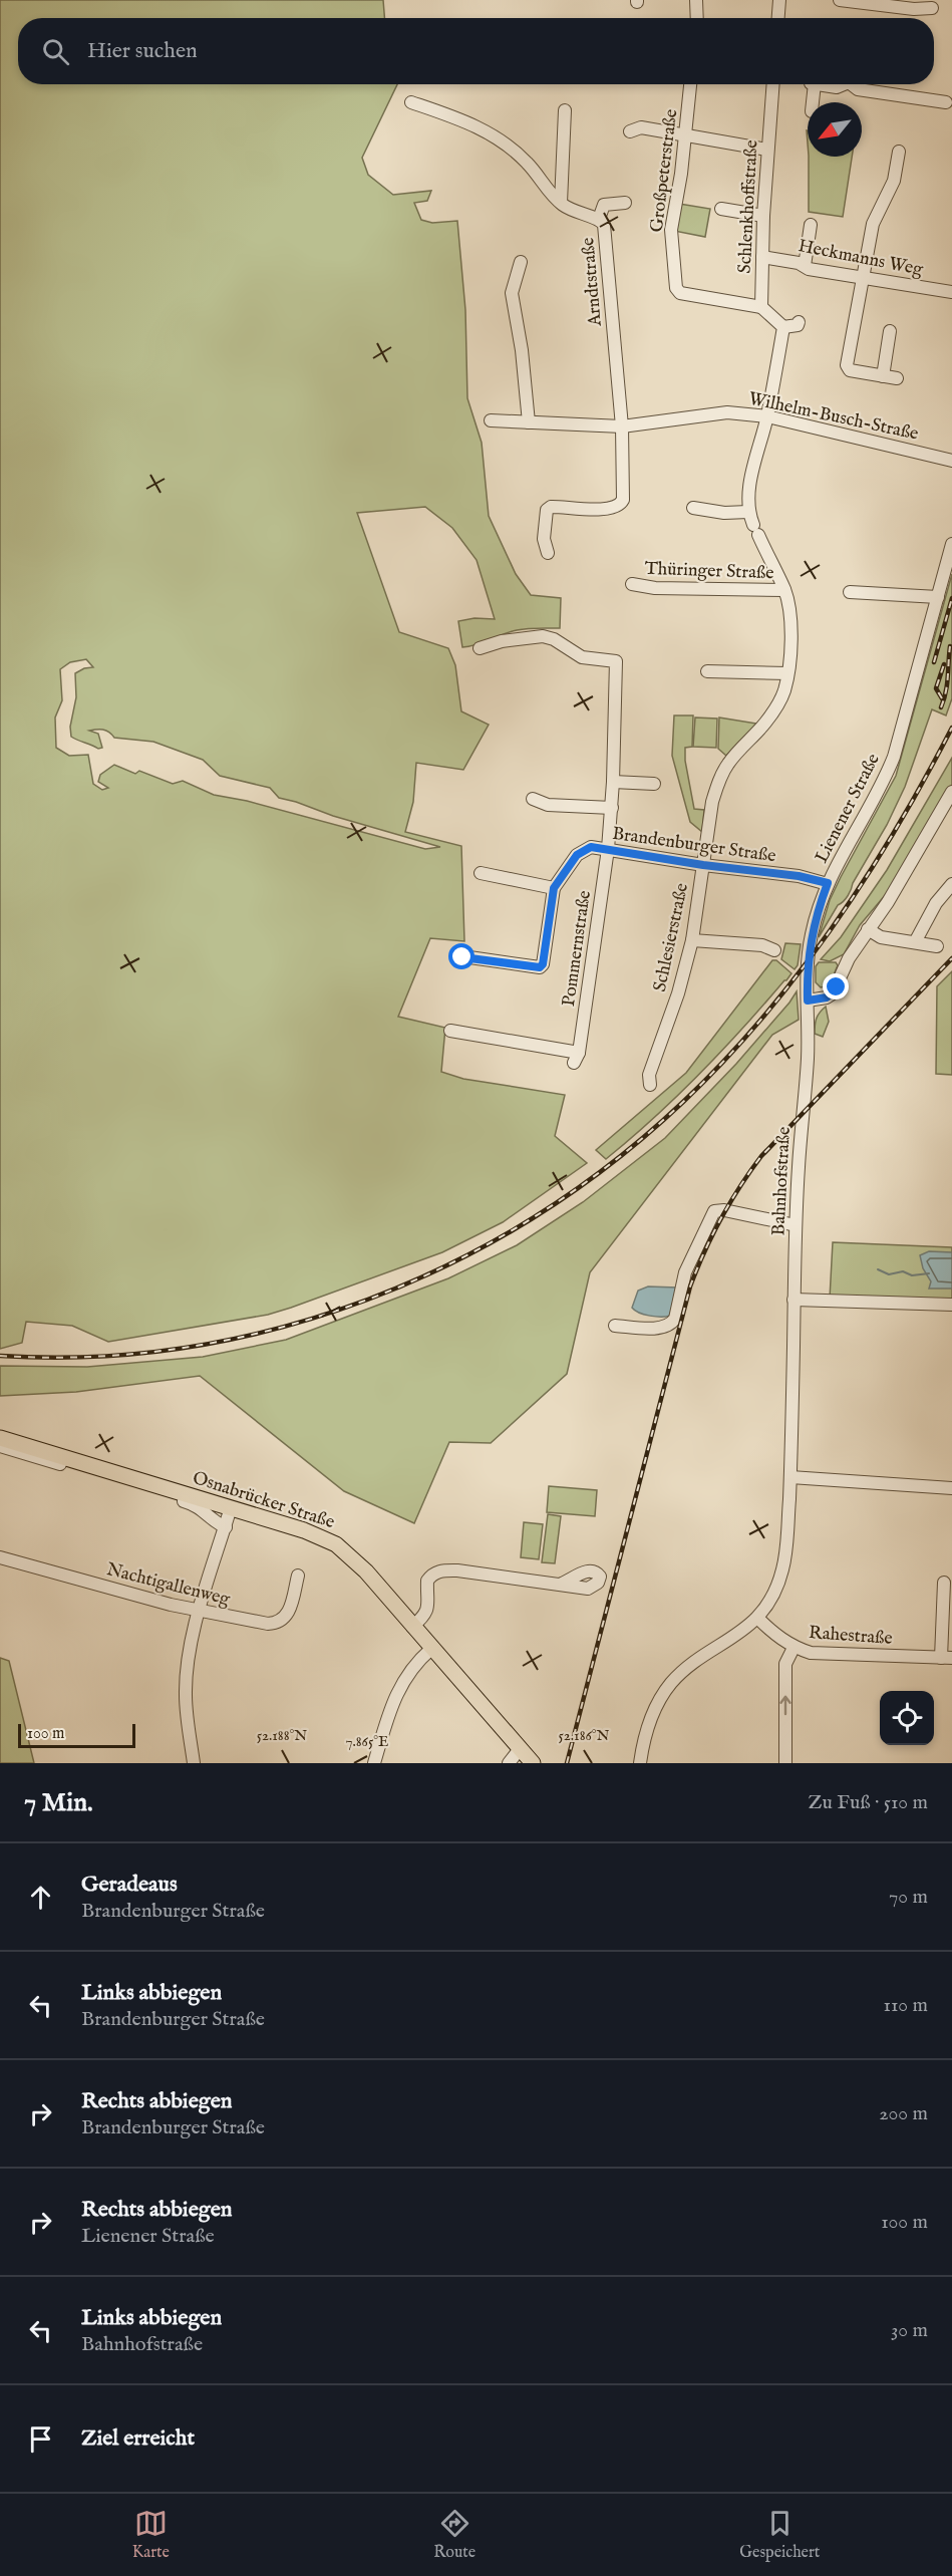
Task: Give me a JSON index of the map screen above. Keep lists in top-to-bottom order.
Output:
{
  "streets": {
    "main road": ["Osnabrücker Straße"],
    "street": [
      "Großpeterstraße",
      "Schlenkhoffstraße",
      "Heckmanns Weg",
      "Arndtstraße",
      "Wilhelm-Busch-Straße",
      "Thüringer Straße",
      "Lienener Straße",
      "Brandenburger Straße",
      "Schlesierstraße",
      "Pommernstraße",
      "Bahnhofstraße",
      "Nachtigallenweg",
      "Rahestraße"
    ]
  },
  "crossings": [
    ["Großpeterstraße", "Schlenkhoffstraße"],
    ["Schlenkhoffstraße", "Heckmanns Weg"],
    ["Arndtstraße", "Wilhelm-Busch-Straße"],
    ["Wilhelm-Busch-Straße", "Schlesierstraße"],
    ["Thüringer Straße", "Schlesierstraße"],
    ["Lienener Straße", "Brandenburger Straße"],
    ["Lienener Straße", "Bahnhofstraße"],
    ["Brandenburger Straße", "Schlesierstraße"],
    ["Brandenburger Straße", "Pommernstraße"],
    ["Bahnhofstraße", "Rahestraße"]
  ],
  "scale_bar": "100 m",
  "north": "bottom left",
  "page": {
    "search": "Hier suchen",
    "scale": "100 m",
    "heading": ["7 Min.", "Zu Fuß · 510 m"],
    "list": [
      ["Geradeaus", "Brandenburger Straße", "70 m"],
      ["Links abbiegen", "Brandenburger Straße", "110 m"],
      ["Rechts abbiegen", "Brandenburger Straße", "200 m"],
      ["Rechts abbiegen", "Lienener Straße", "100 m"],
      ["Links abbiegen", "Bahnhofstraße", "30 m"],
      "Ziel erreicht"
    ],
    "nav": ["Karte", "Route", "Gespeichert"]
  },
  "coordinates": ["52.188°N", "52.186°N", "7.865°E"]
}
